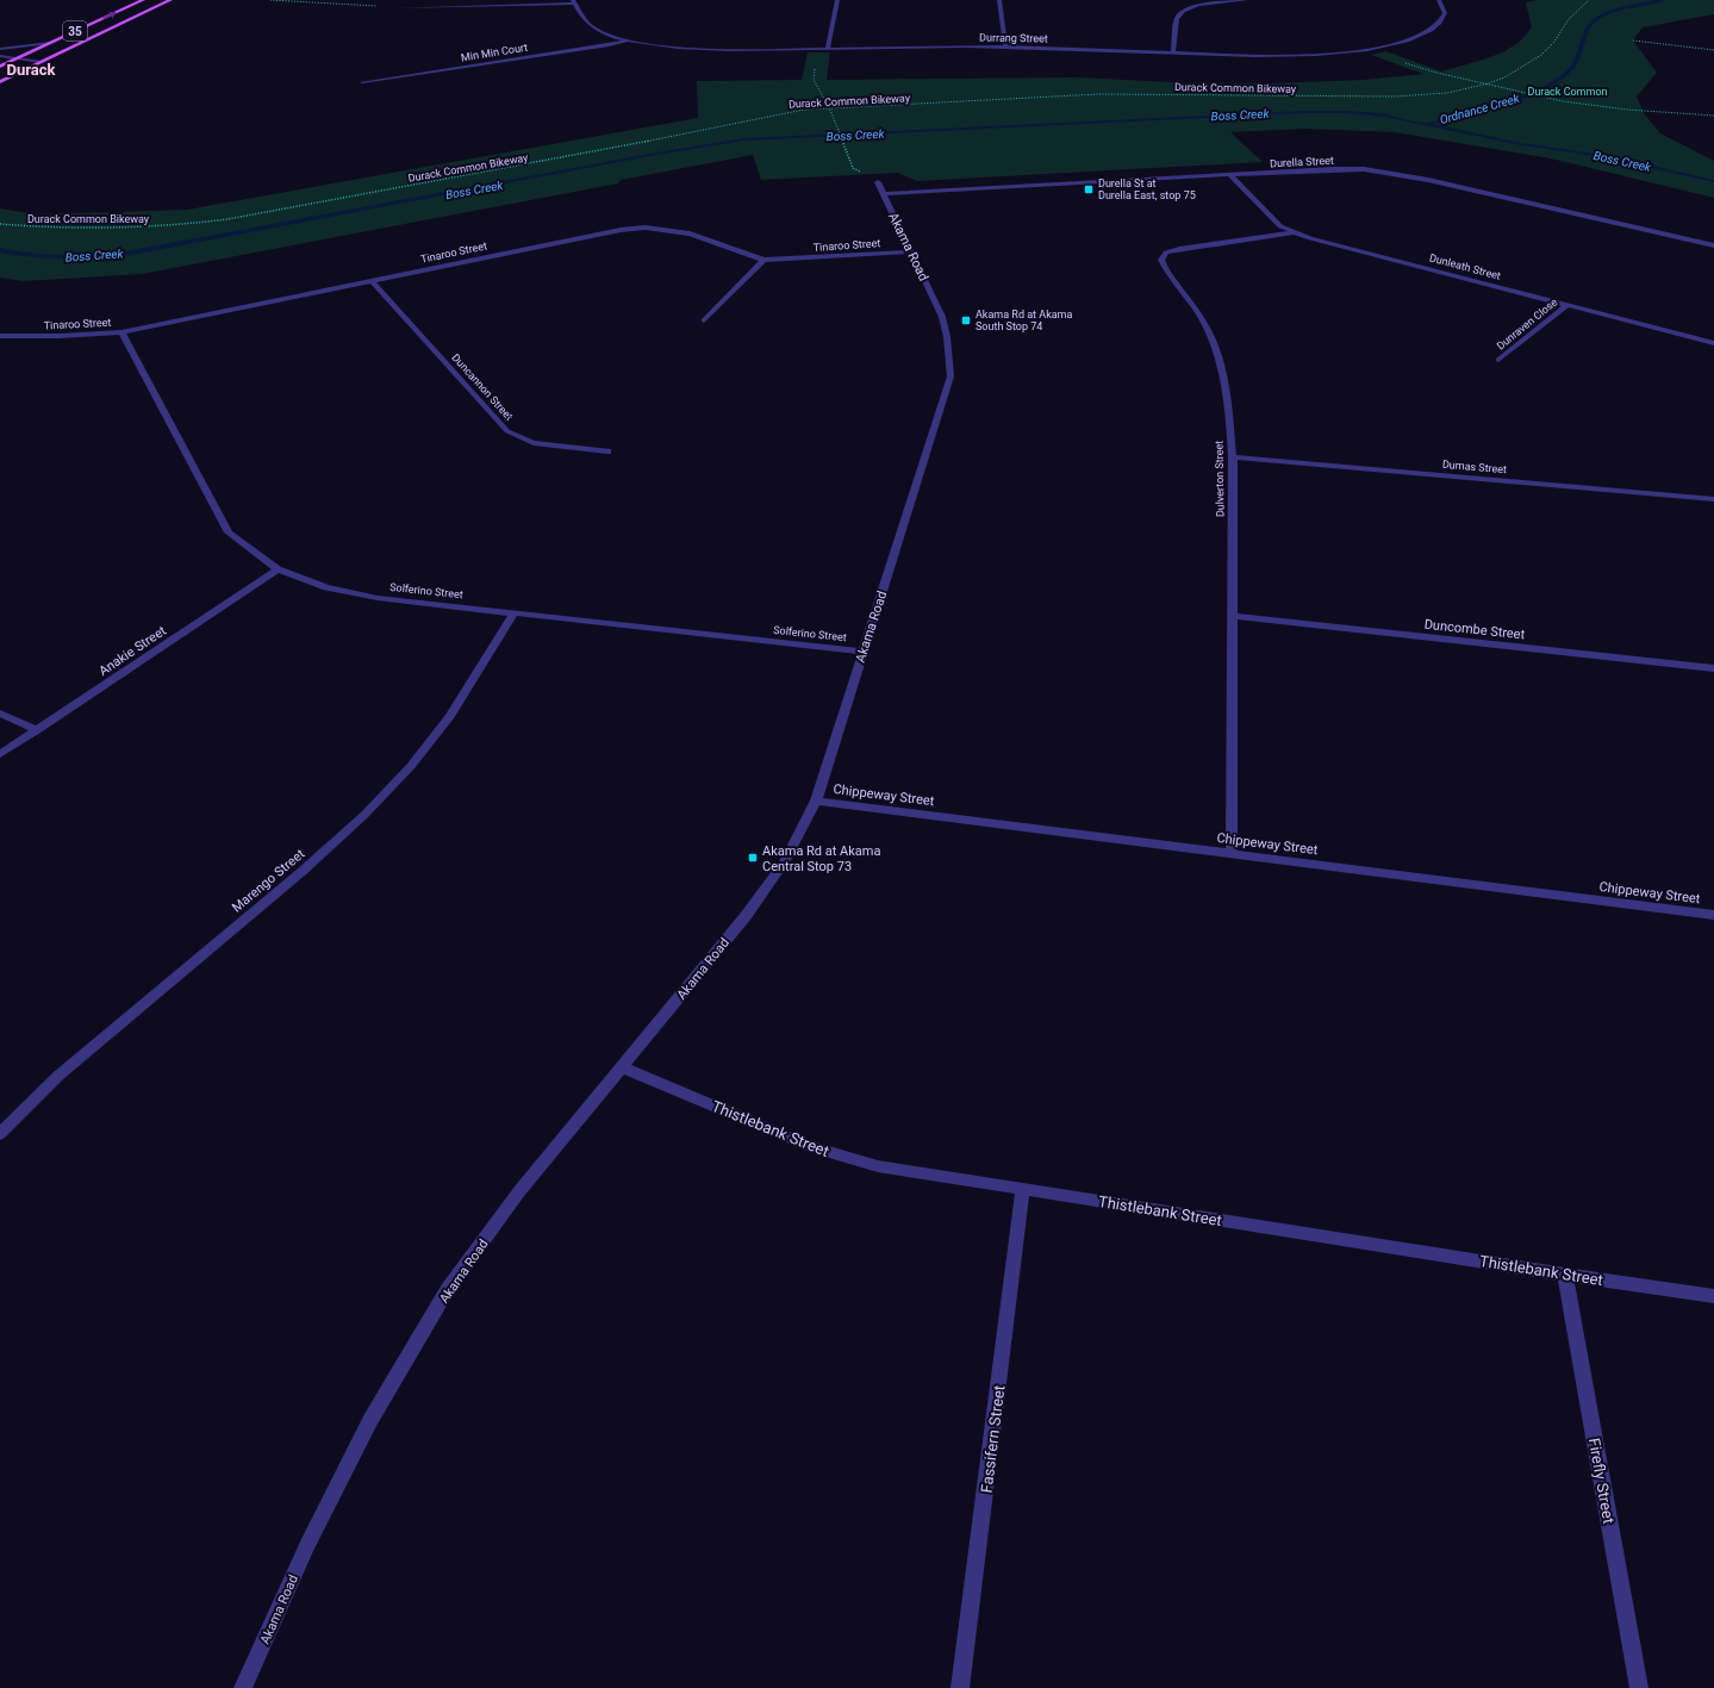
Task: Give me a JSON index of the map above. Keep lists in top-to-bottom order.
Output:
{
  "streets": {
    "main road": ["35"],
    "street": [
      "Durrang Street",
      "Min Min Court",
      "Durella Street",
      "Tinaroo Street",
      "Akama Road",
      "Dunleath Street",
      "Dunraven Close",
      "Duncannon Street",
      "Dumas Street",
      "Dulverton Street",
      "Solferino Street",
      "Duncombe Street",
      "Anakie Street",
      "Chippeway Street",
      "Marengo Street",
      "Thistlebank Street",
      "Fassifern Street",
      "Firefly Street"
    ],
    "path": ["Durack Common Bikeway"]
  },
  "crossings": [
    ["Durrang Street", "Min Min Court"],
    ["Durella Street", "Akama Road"],
    ["Durella Street", "Dunleath Street"],
    ["Tinaroo Street", "Akama Road"],
    ["Tinaroo Street", "Duncannon Street"],
    ["Tinaroo Street", "Solferino Street"],
    ["Akama Road", "Solferino Street"],
    ["Akama Road", "Chippeway Street"],
    ["Akama Road", "Thistlebank Street"],
    ["Dunleath Street", "Dunraven Close"],
    ["Dunleath Street", "Dulverton Street"],
    ["Dumas Street", "Dulverton Street"],
    ["Dulverton Street", "Duncombe Street"],
    ["Dulverton Street", "Chippeway Street"],
    ["Solferino Street", "Anakie Street"],
    ["Solferino Street", "Marengo Street"],
    ["Thistlebank Street", "Fassifern Street"],
    ["Thistlebank Street", "Firefly Street"]
  ],
  "districts": ["Durack"],
  "water": ["Ordnance Creek", "Boss Creek"],
  "parks": ["Durack Common"],
  "places": {
    "transit": ["Durella St at Durella East, stop 75", "Akama Rd at Akama South Stop 74", "Akama Rd at Akama Central Stop 73"]
  }
}
